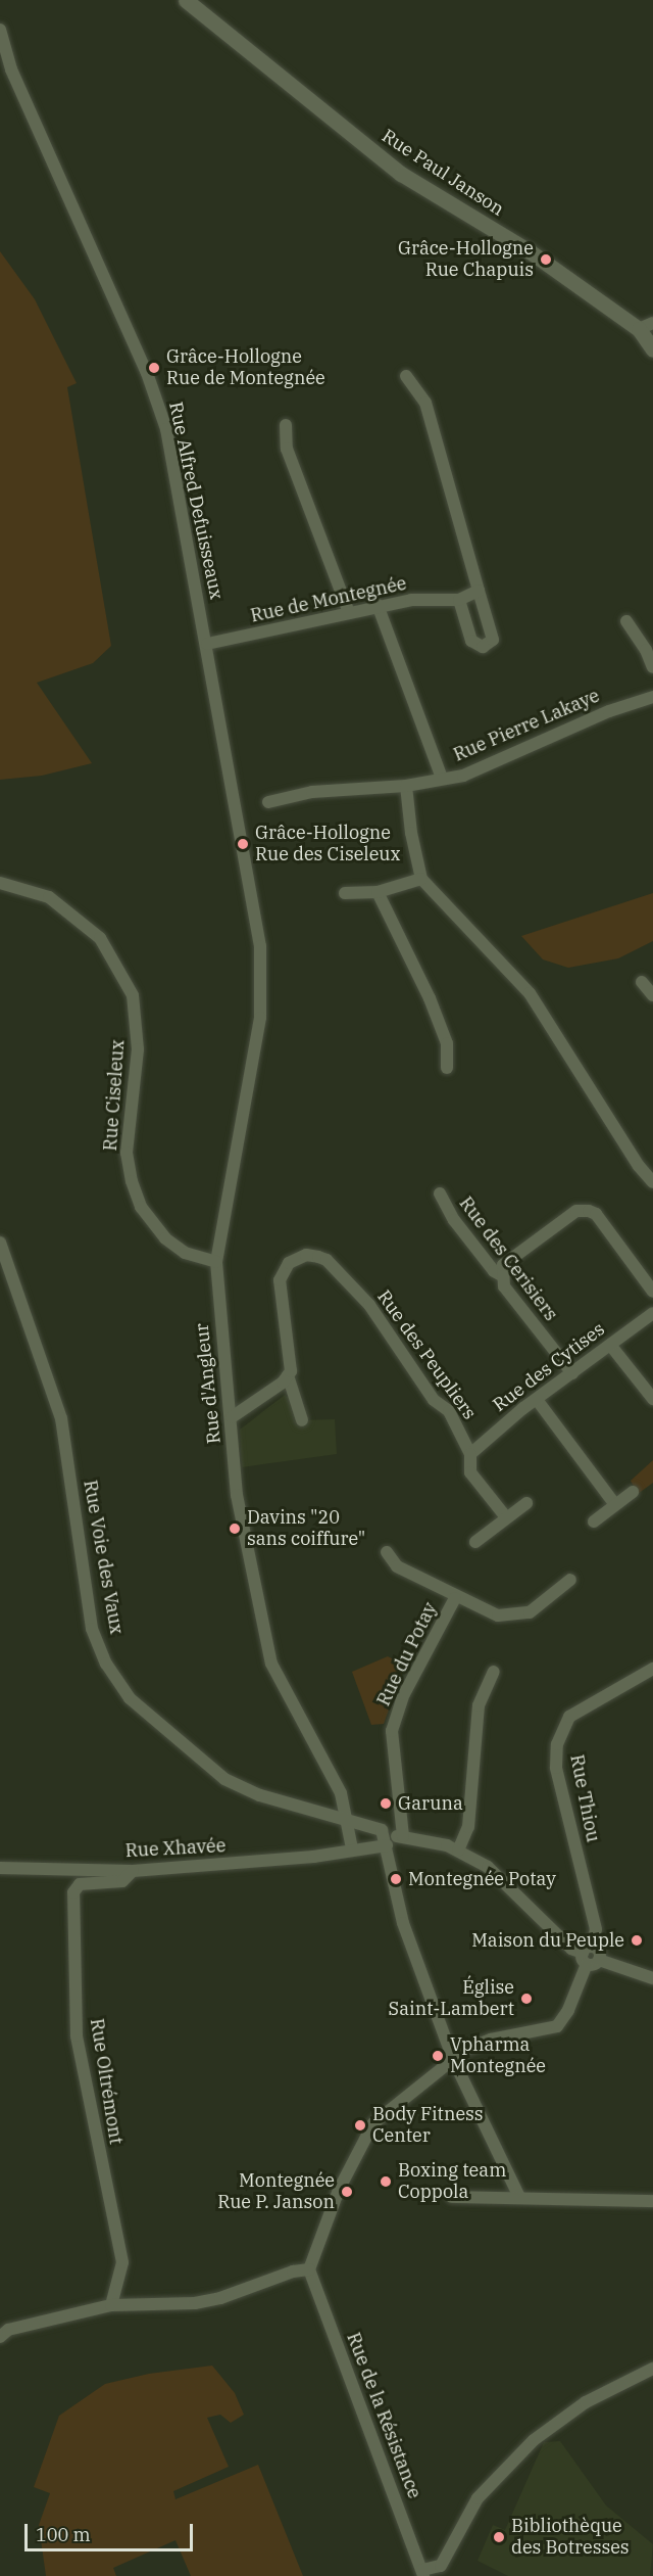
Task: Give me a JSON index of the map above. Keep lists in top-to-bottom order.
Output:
{
  "streets": {
    "street": [
      "Rue Paul Janson",
      "Rue Alfred Defuisseaux",
      "Rue de Montegnée",
      "Rue Pierre Lakaye",
      "Rue Ciseleux",
      "Rue des Cerisiers",
      "Rue des Peupliers",
      "Rue des Cytises",
      "Rue d'Angleur",
      "Rue Voie des Vaux",
      "Rue du Potay",
      "Rue Thiou",
      "Rue Xhavée",
      "Rue Oltrémont",
      "Rue de la Résistance"
    ]
  },
  "crossings": [
    ["Rue Alfred Defuisseaux", "Rue de Montegnée"],
    ["Rue Alfred Defuisseaux", "Rue d'Angleur"],
    ["Rue Ciseleux", "Rue d'Angleur"],
    ["Rue des Cerisiers", "Rue des Cytises"],
    ["Rue des Peupliers", "Rue des Cytises"],
    ["Rue d'Angleur", "Rue Voie des Vaux"],
    ["Rue d'Angleur", "Rue Xhavée"],
    ["Rue Voie des Vaux", "Rue Xhavée"],
    ["Rue Xhavée", "Rue Oltrémont"]
  ],
  "places": [
    "Grâce-Hollogne Rue Chapuis",
    "Grâce-Hollogne Rue de Montegnée",
    "Grâce-Hollogne Rue des Ciseleux",
    "Davins \"20 sans coiffure\"",
    "Garuna",
    "Montegnée Potay",
    "Maison du Peuple",
    "Église Saint-Lambert",
    "Vpharma Montegnée",
    "Body Fitness Center",
    "Boxing team Coppola",
    "Montegnée Rue P. Janson",
    "Bibliothèque des Botresses"
  ],
  "scale_bar": "100 m"
}
